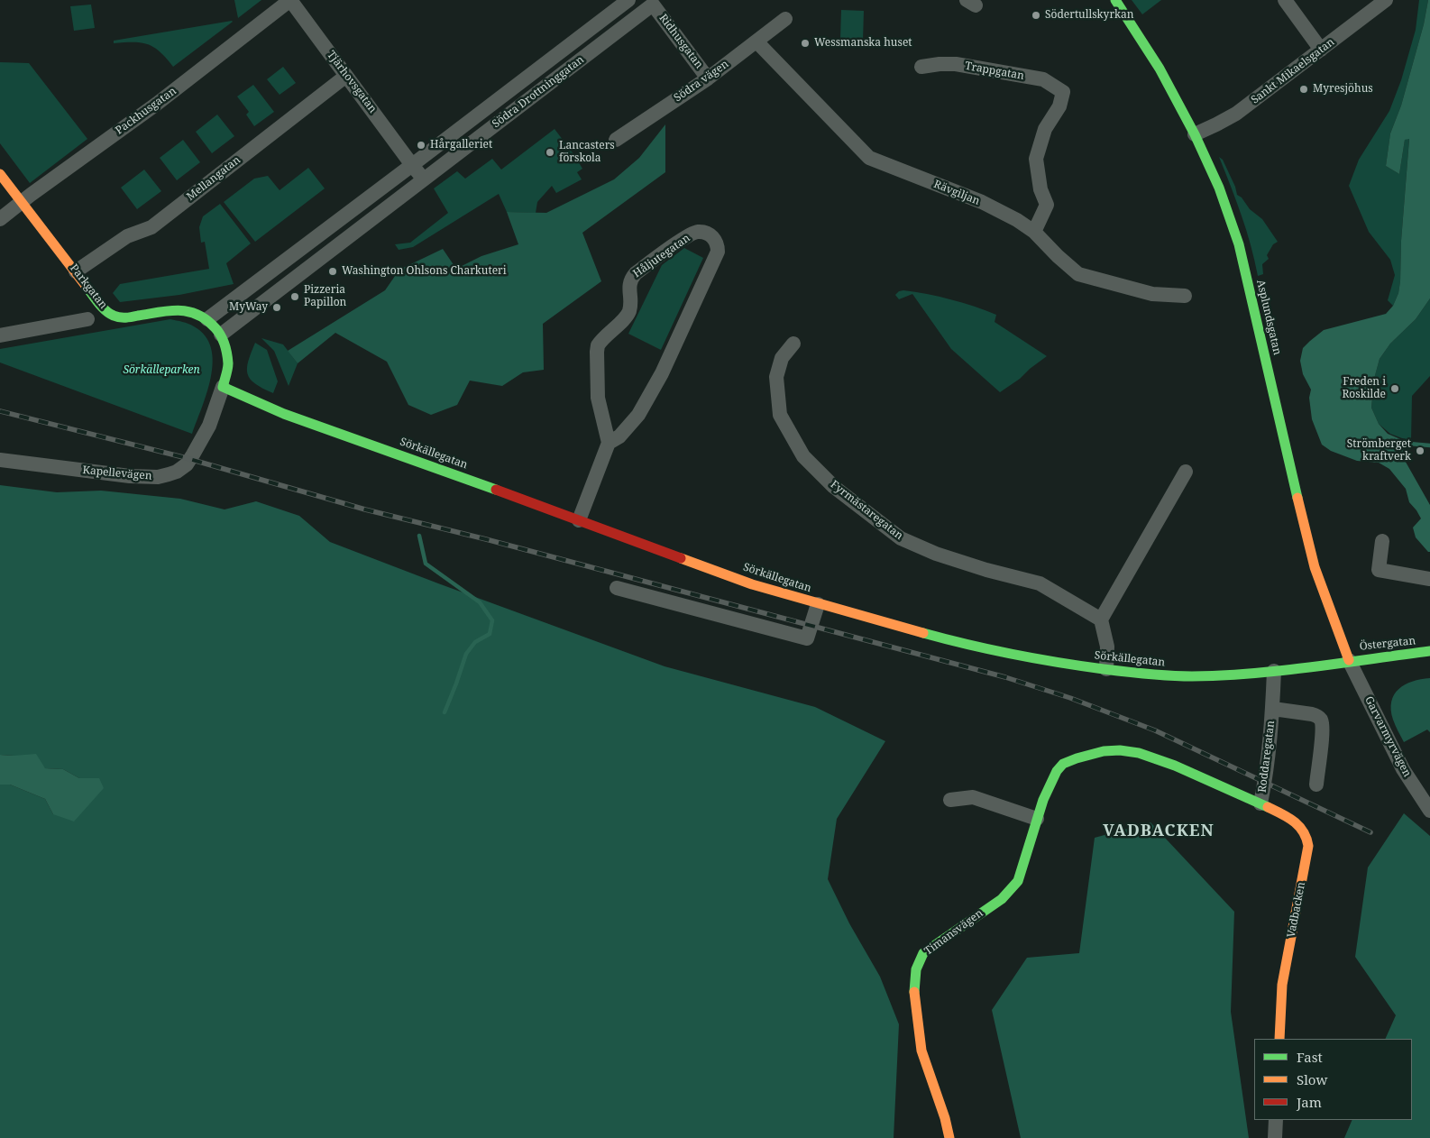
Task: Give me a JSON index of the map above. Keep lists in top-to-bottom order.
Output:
{
  "streets": {
    "street": [
      "Ridhusgatan",
      "Trappgatan",
      "Sankt Mikaelsgatan",
      "Södra vägen",
      "Tjärhovsgatan",
      "Södra Drottninggatan",
      "Packhusgatan",
      "Mellangatan",
      "Rävgiljan",
      "Håljutegatan",
      "Parkgatan",
      "Asplundsgatan",
      "Sörkällegatan",
      "Kapellevägen",
      "Fyrmästaregatan",
      "Östergatan",
      "Garvarmyrvägen",
      "Roddaregatan",
      "Vadbacken",
      "Timansvägen"
    ]
  },
  "crossings": [
    ["Ridhusgatan", "Södra vägen"],
    ["Ridhusgatan", "Södra Drottninggatan"],
    ["Trappgatan", "Rävgiljan"],
    ["Sankt Mikaelsgatan", "Asplundsgatan"],
    ["Södra vägen", "Rävgiljan"],
    ["Tjärhovsgatan", "Södra Drottninggatan"],
    ["Tjärhovsgatan", "Packhusgatan"],
    ["Tjärhovsgatan", "Mellangatan"],
    ["Södra Drottninggatan", "Parkgatan"],
    ["Packhusgatan", "Parkgatan"],
    ["Mellangatan", "Parkgatan"],
    ["Parkgatan", "Sörkällegatan"],
    ["Parkgatan", "Kapellevägen"],
    ["Asplundsgatan", "Sörkällegatan"],
    ["Asplundsgatan", "Östergatan"],
    ["Asplundsgatan", "Garvarmyrvägen"],
    ["Sörkällegatan", "Östergatan"],
    ["Sörkällegatan", "Garvarmyrvägen"],
    ["Sörkällegatan", "Roddaregatan"],
    ["Östergatan", "Garvarmyrvägen"],
    ["Roddaregatan", "Vadbacken"],
    ["Roddaregatan", "Timansvägen"],
    ["Vadbacken", "Timansvägen"]
  ],
  "districts": ["VADBACKEN"],
  "parks": ["Sörkälleparken"],
  "places": [
    "Södertullskyrkan",
    "Wessmanska huset",
    "Myresjöhus",
    "Hårgalleriet",
    "Lancasters förskola",
    "Washington Ohlsons Charkuteri",
    "Pizzeria Papillon",
    "MyWay",
    "Freden i Roskilde",
    "Strömberget kraftverk"
  ],
  "legend": ["Fast", "Slow", "Jam"]
}
